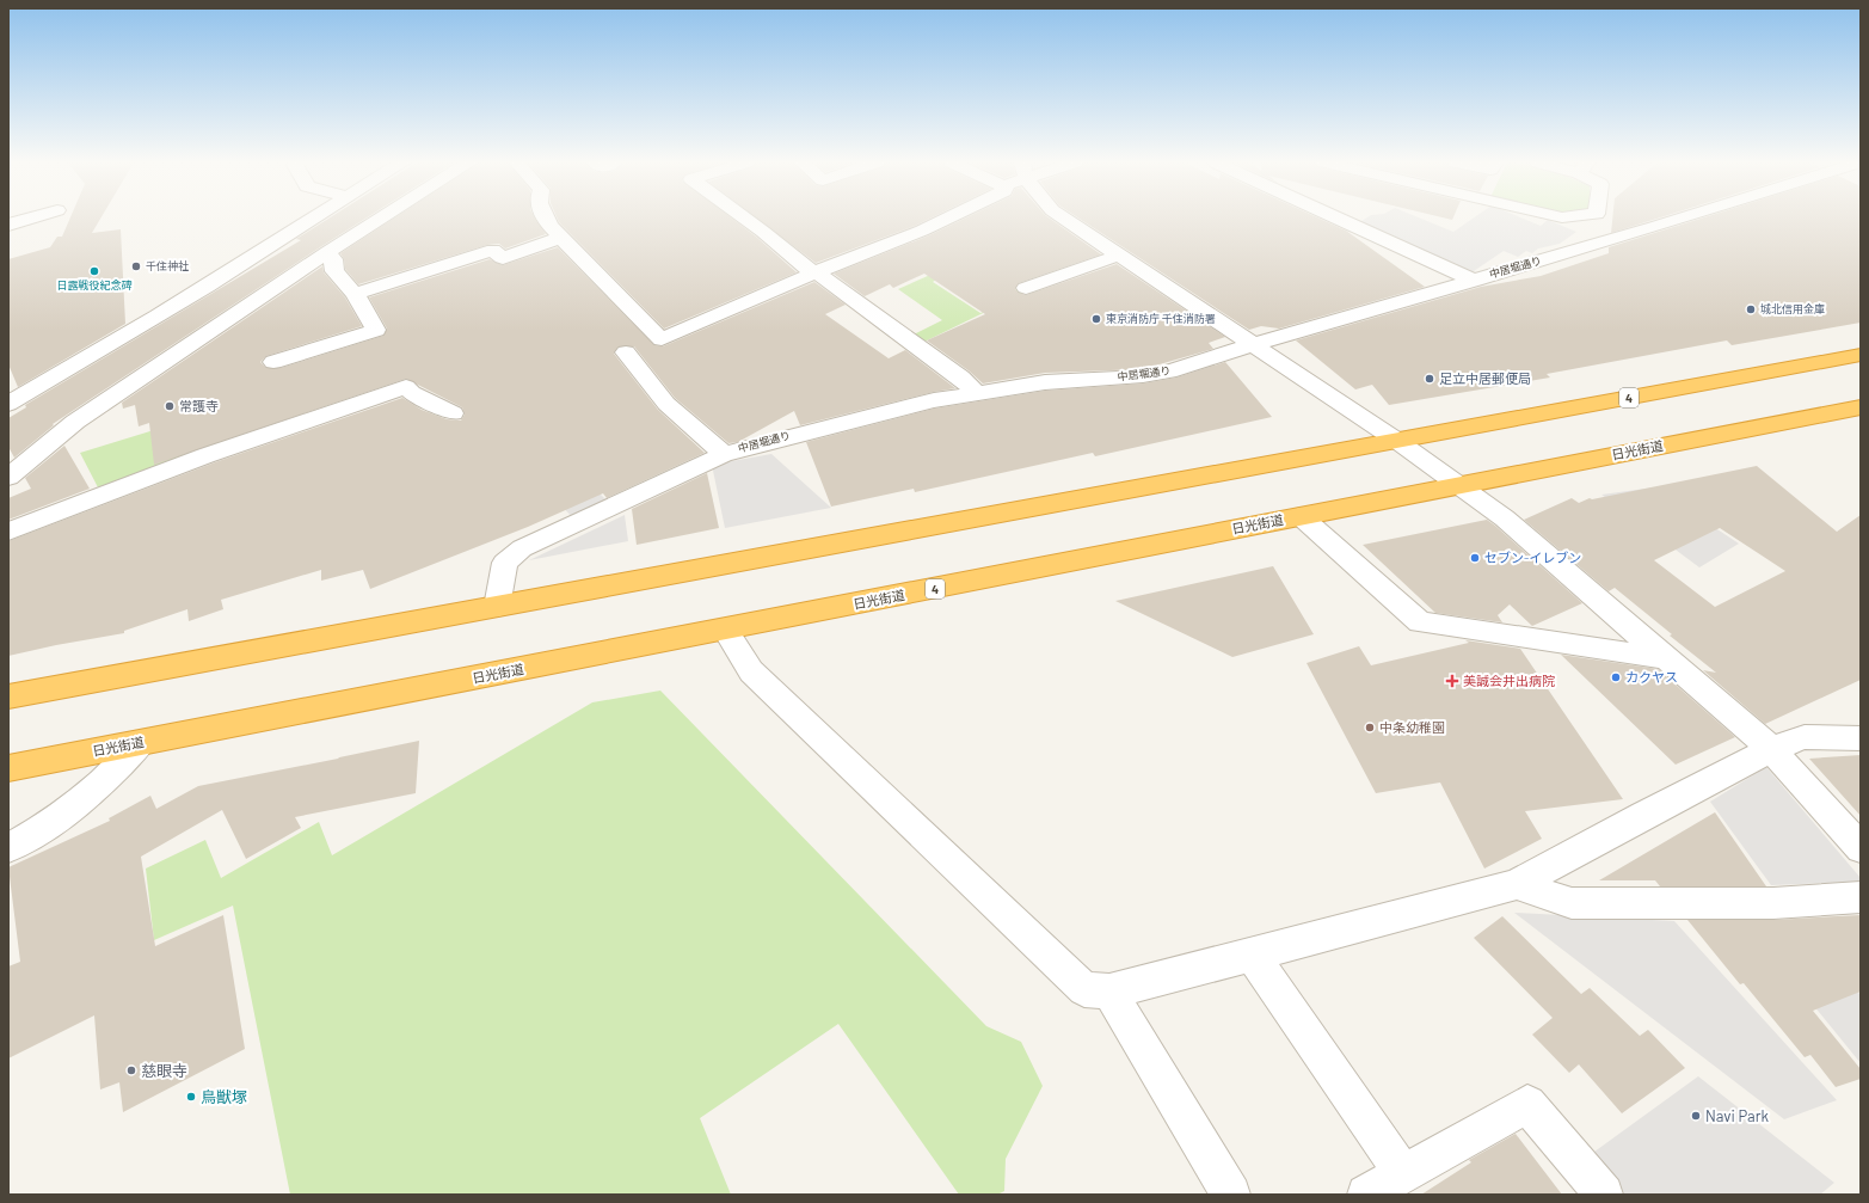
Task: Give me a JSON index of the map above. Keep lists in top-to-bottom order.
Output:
{
  "streets": {
    "highway": ["4", "日光街道"],
    "street": ["中居堀通り"]
  },
  "crossings": [
    ["中居堀通り", "4"]
  ],
  "places": {
    "other": [
      "千住神社",
      "日露戦役紀念碑",
      "城北信用金庫",
      "東京消防庁 千住消防署",
      "足立中居郵便局",
      "常護寺",
      "セブン-イレブン",
      "カクヤス",
      "中条幼稚園",
      "慈眼寺",
      "鳥獣塚",
      "Navi Park"
    ],
    "health": ["美誠会井出病院"]
  }
}
